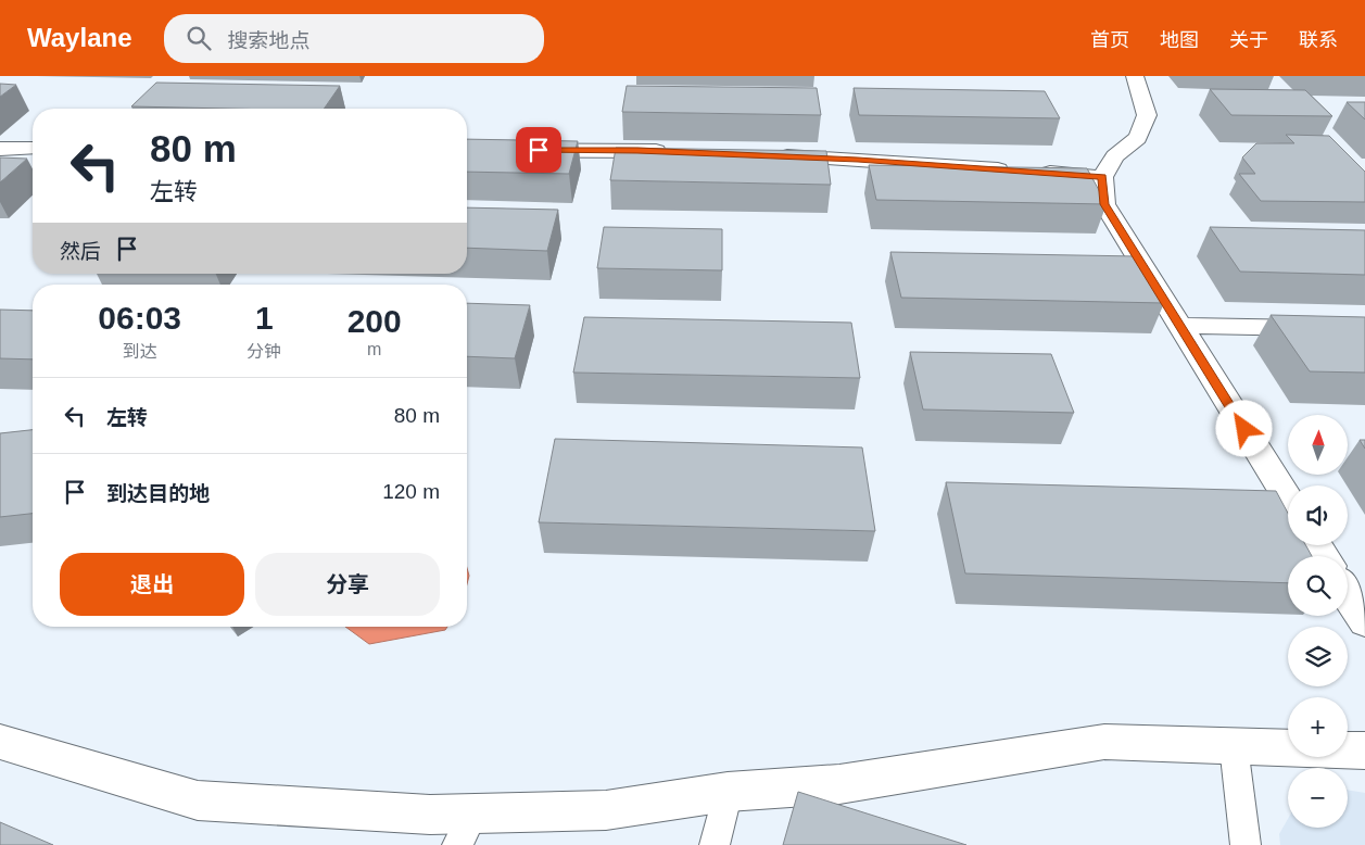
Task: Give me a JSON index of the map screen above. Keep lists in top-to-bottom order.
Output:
{
  "north": "top",
  "page": {
    "header": "Waylane",
    "search": "搜索地点",
    "nav": [
      "首页",
      "地图",
      "关于",
      "联系"
    ],
    "turn": ["80 m", "左转"],
    "then": "然后",
    "eta": [
      "06:03",
      "到达",
      "1",
      "分钟",
      "200",
      "m"
    ],
    "list": [
      {
        "name": "左转",
        "value": "80 m"
      },
      {
        "name": "到达目的地",
        "value": "120 m"
      }
    ],
    "map_buttons": ["+", "−"],
    "buttons": ["退出", "分享"]
  }
}
